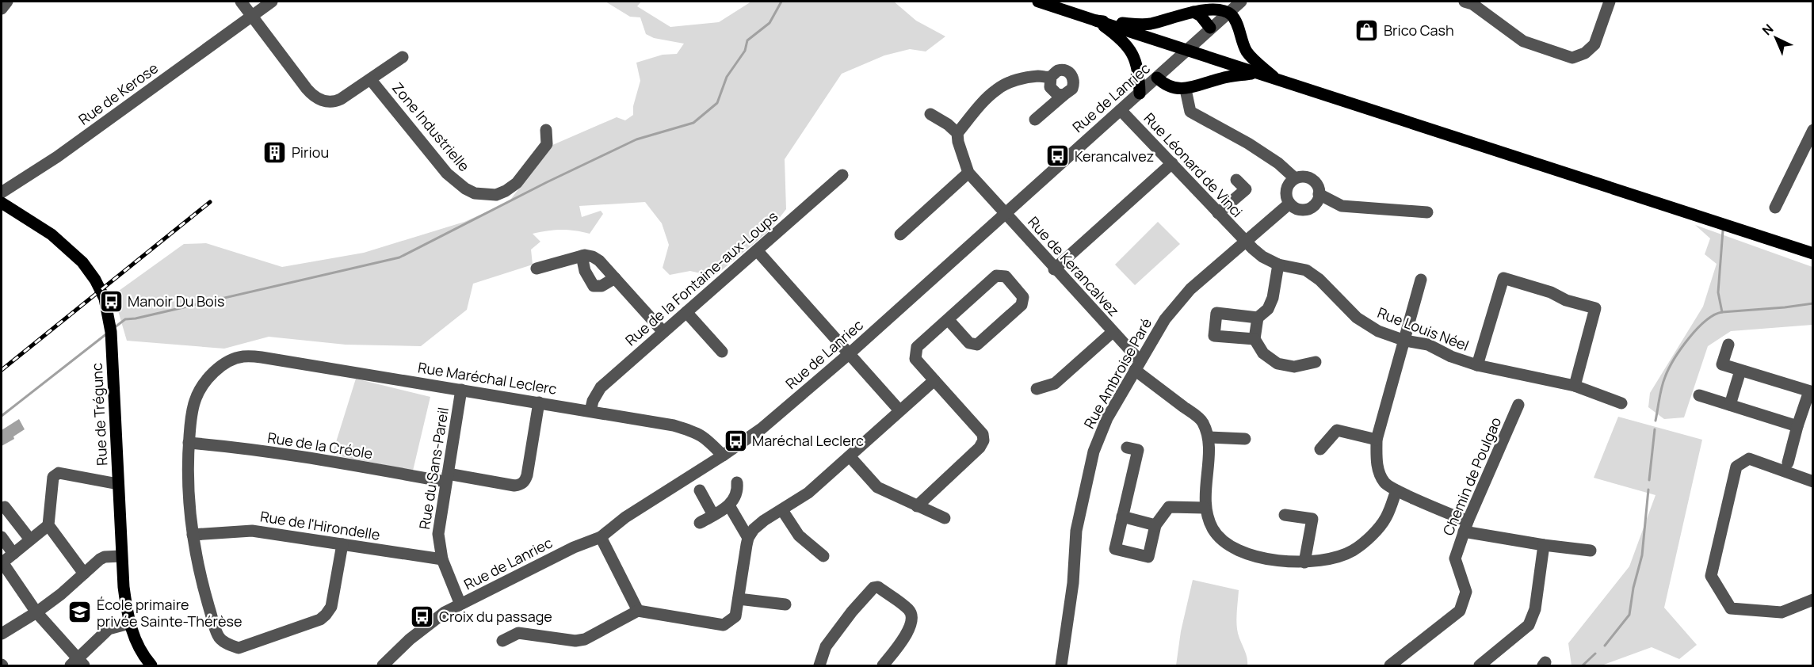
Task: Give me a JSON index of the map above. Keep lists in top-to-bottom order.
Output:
{
  "streets": {
    "main road": ["Rue de Trégunc"],
    "street": [
      "Rue de Kerose",
      "Rue de Lanriec",
      "Zone Industrielle",
      "Rue Léonard de Vinci",
      "Rue de Kerancalvez",
      "Rue de la Fontaine-aux-Loups",
      "Rue Louis Néel",
      "Rue Ambroise Paré",
      "Rue Maréchal Leclerc",
      "Rue de la Créole",
      "Rue du Sans-Pareil",
      "Chemin de Poulgao",
      "Rue de l'Hirondelle"
    ]
  },
  "crossings": [
    ["Rue de Kerose", "Zone Industrielle"],
    ["Rue de Lanriec", "Rue Léonard de Vinci"],
    ["Rue de Lanriec", "Rue de Kerancalvez"],
    ["Rue de Lanriec", "Rue Maréchal Leclerc"],
    ["Rue de Lanriec", "Rue du Sans-Pareil"],
    ["Rue Léonard de Vinci", "Rue Louis Néel"],
    ["Rue Léonard de Vinci", "Rue Ambroise Paré"],
    ["Rue de Kerancalvez", "Rue Ambroise Paré"],
    ["Rue de la Fontaine-aux-Loups", "Rue Maréchal Leclerc"],
    ["Rue Louis Néel", "Rue Ambroise Paré"],
    ["Rue Maréchal Leclerc", "Rue de la Créole"],
    ["Rue Maréchal Leclerc", "Rue du Sans-Pareil"],
    ["Rue de la Créole", "Rue du Sans-Pareil"],
    ["Rue du Sans-Pareil", "Rue de l'Hirondelle"]
  ],
  "places": {
    "shop": ["Brico Cash"],
    "building": ["Piriou"],
    "bus stop": [
      "Kerancalvez",
      "Manoir Du Bois",
      "Maréchal Leclerc",
      "Croix du passage"
    ],
    "school or university": ["École primaire privée Sainte-Thérèse"]
  },
  "north": "top left"
}
